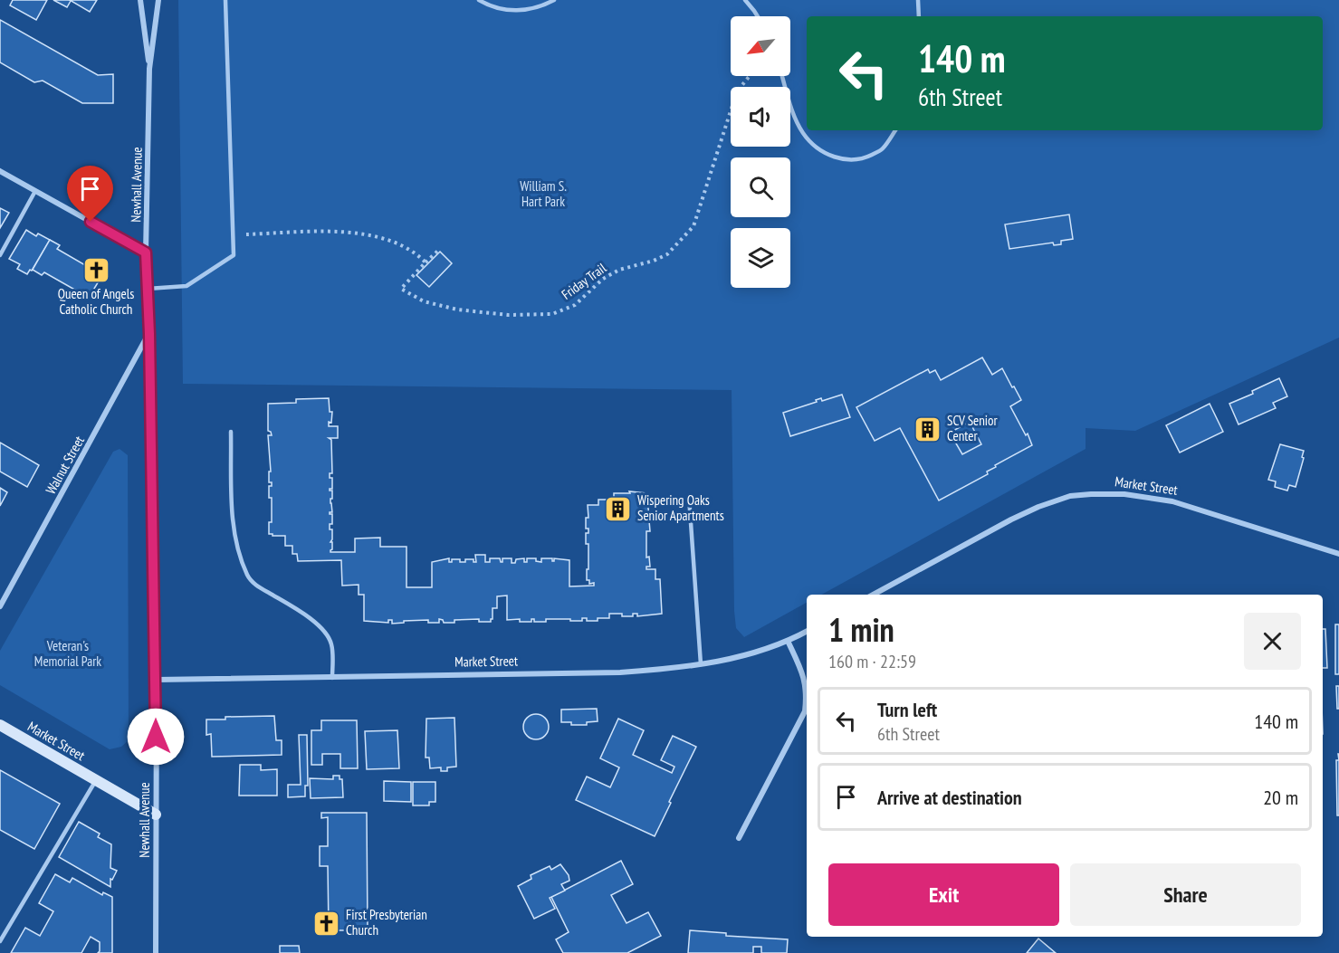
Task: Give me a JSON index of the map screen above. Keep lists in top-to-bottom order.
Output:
{
  "streets": {
    "street": ["Newhall Avenue", "Walnut Street", "Market Street"],
    "path": ["Friday Trail"]
  },
  "crossings": [
    ["Newhall Avenue", "Walnut Street"],
    ["Newhall Avenue", "Market Street"]
  ],
  "parks": ["William S. Hart Park", "Veteran's Memorial Park"],
  "places": {
    "church": ["Queen of Angels Catholic Church", "First Presbyterian Church"],
    "building": ["SCV Senior Center", "Wispering Oaks Senior Apartments"]
  },
  "north": "bottom left",
  "page": {
    "turn": ["140 m", "6th Street"],
    "heading": ["1 min", "160 m · 22:59"],
    "list": [
      {
        "name": "Turn left",
        "note": "6th Street",
        "value": "140 m"
      },
      {
        "name": "Arrive at destination",
        "value": "20 m"
      }
    ],
    "buttons": ["Exit", "Share"]
  }
}
